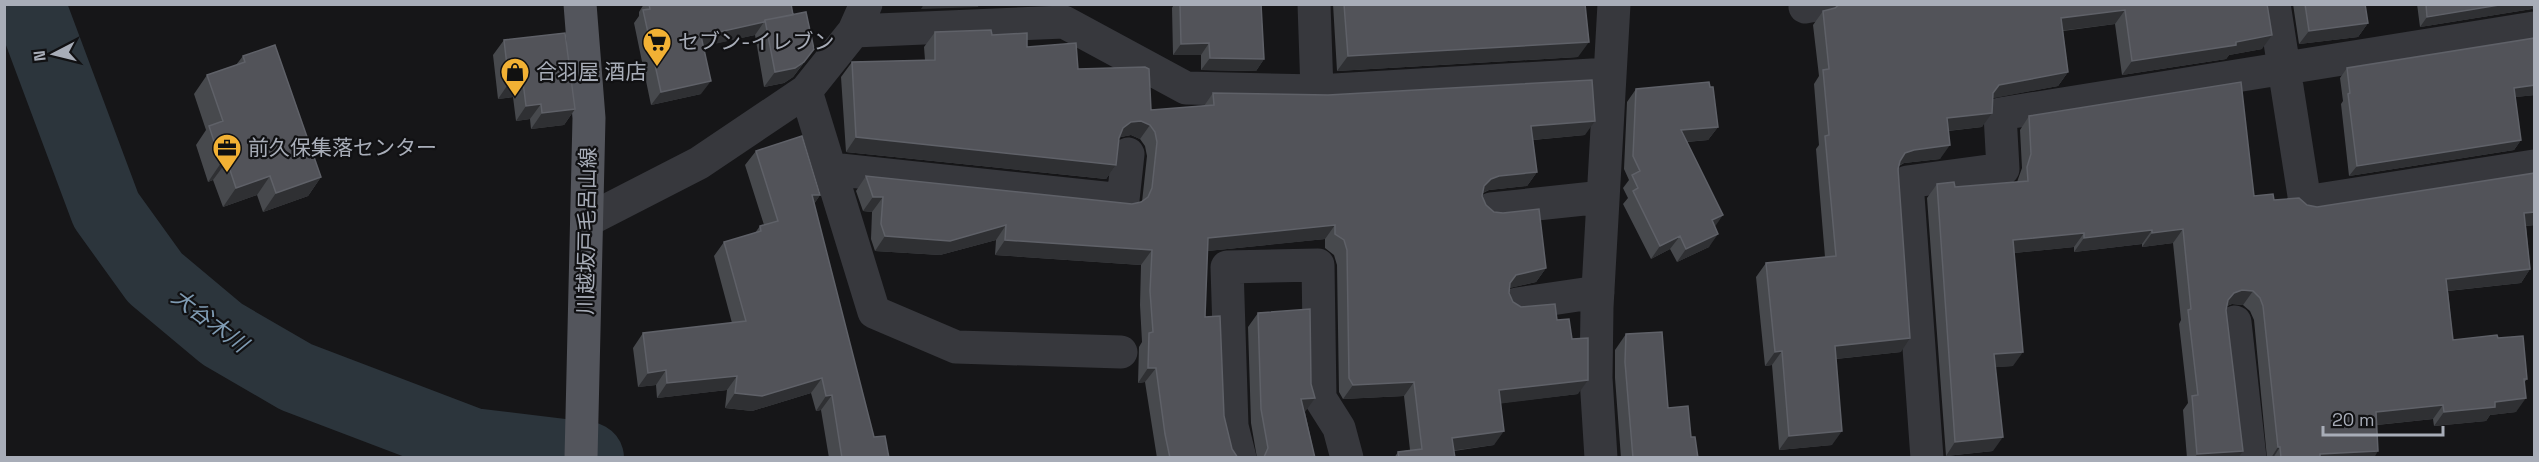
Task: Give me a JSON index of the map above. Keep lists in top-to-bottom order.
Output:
{
  "streets": {
    "main road": ["川越坂戸毛呂山線"]
  },
  "water": ["大谷木川"],
  "places": {
    "supermarket": ["セブン-イレブン"],
    "shop": ["合羽屋 酒店"],
    "office": ["前久保集落センター"]
  },
  "scale_bar": "20 m",
  "north": "left"
}
